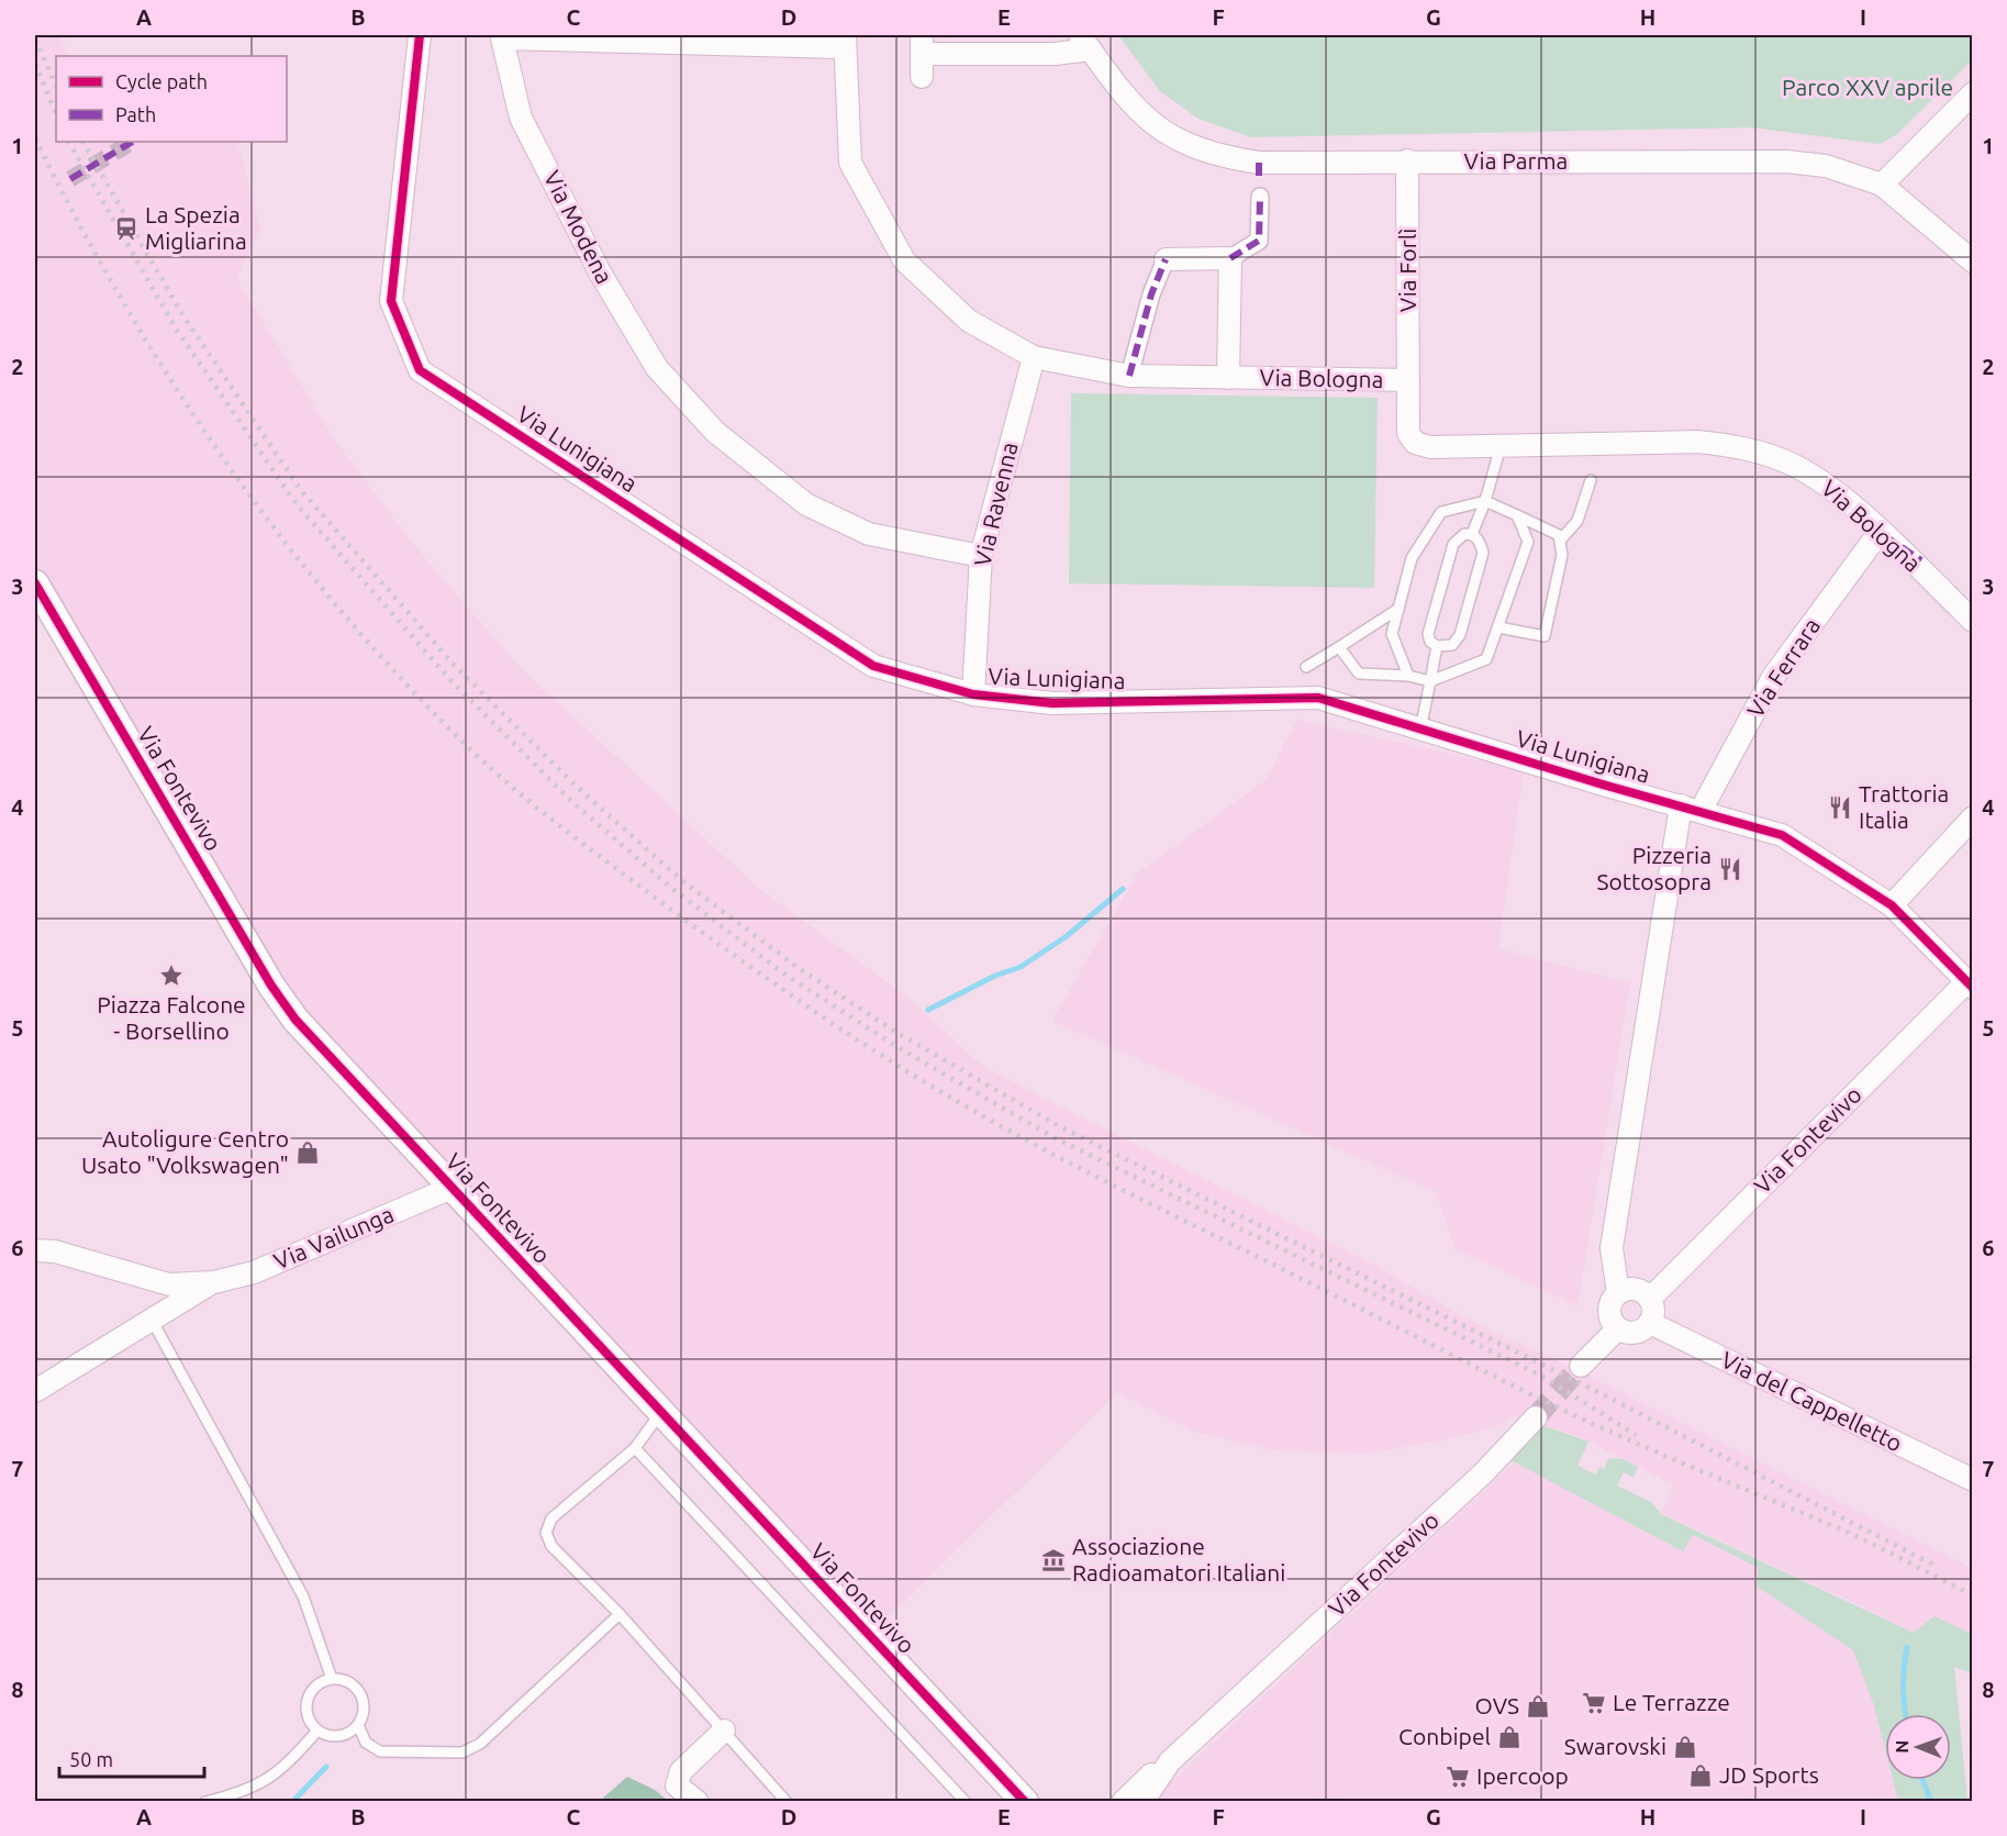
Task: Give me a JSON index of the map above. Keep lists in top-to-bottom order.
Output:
{
  "streets": {
    "street": [
      "Via Parma",
      "Via Modena",
      "Via Forlì",
      "Via Bologna",
      "Via Lunigiana",
      "Via Ravenna",
      "Via Ferrara",
      "Via Fontevivo",
      "Via Vailunga",
      "Via del Cappelletto"
    ]
  },
  "crossings": [
    ["Via Parma", "Via Forlì"],
    ["Via Modena", "Via Bologna"],
    ["Via Modena", "Via Ravenna"],
    ["Via Forlì", "Via Bologna"],
    ["Via Bologna", "Via Ravenna"],
    ["Via Bologna", "Via Ferrara"],
    ["Via Lunigiana", "Via Ravenna"],
    ["Via Lunigiana", "Via Ferrara"],
    ["Via Lunigiana", "Via Fontevivo"],
    ["Via Fontevivo", "Via Vailunga"],
    ["Via Fontevivo", "Via del Cappelletto"]
  ],
  "parks": ["Parco XXV aprile"],
  "places": {
    "station": ["La Spezia Migliarina"],
    "restaurant": ["Trattoria Italia", "Pizzeria Sottosopra"],
    "place": ["Piazza Falcone - Borsellino"],
    "shop": [
      "Autoligure Centro Usato \"Volkswagen\"",
      "OVS",
      "Conbipel",
      "Swarovski",
      "JD Sports"
    ],
    "museum": ["Associazione Radioamatori Italiani"],
    "supermarket": ["Le Terrazze", "Ipercoop"]
  },
  "legend": ["Cycle path", "Path"],
  "scale_bar": "50 m",
  "north": "left",
  "grid": {
    "columns": [
      "A",
      "B",
      "C",
      "D",
      "E",
      "F",
      "G",
      "H",
      "I"
    ],
    "rows": [
      "1",
      "2",
      "3",
      "4",
      "5",
      "6",
      "7",
      "8"
    ]
  }
}
